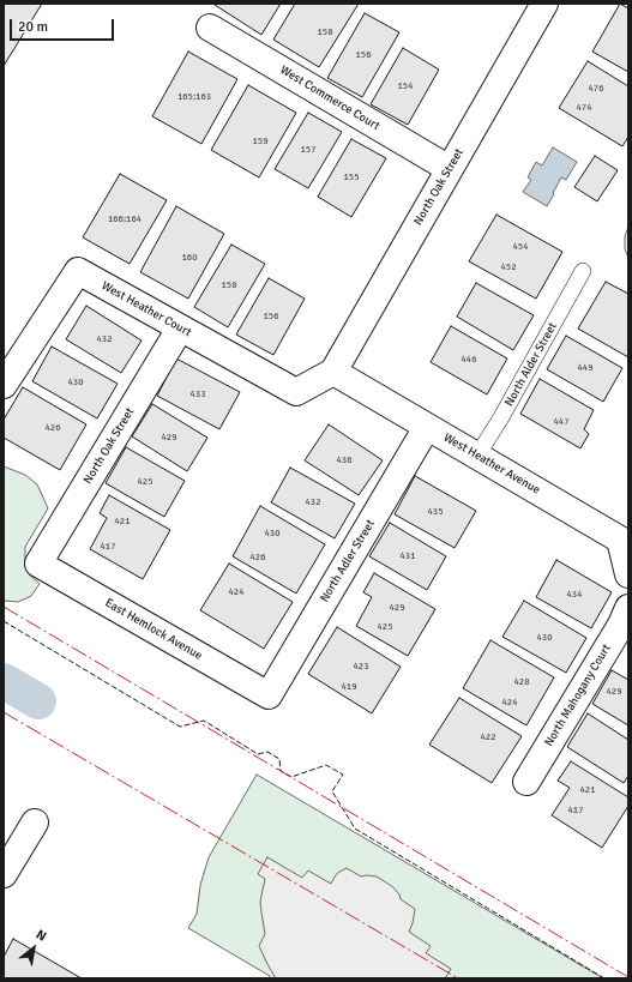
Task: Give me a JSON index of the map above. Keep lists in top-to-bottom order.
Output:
{
  "streets": {
    "street": [
      "West Commerce Court",
      "North Oak Street",
      "West Heather Court",
      "West Heather Avenue",
      "North Adler Street",
      "East Hemlock Avenue",
      "North Mahogany Court"
    ],
    "lane": ["North Alder Street"]
  },
  "crossings": [
    ["West Commerce Court", "North Oak Street"],
    ["North Oak Street", "West Heather Court"],
    ["North Oak Street", "West Heather Avenue"],
    ["North Oak Street", "East Hemlock Avenue"],
    ["West Heather Court", "West Heather Avenue"],
    ["North Alder Street", "West Heather Avenue"],
    ["West Heather Avenue", "North Adler Street"],
    ["North Adler Street", "East Hemlock Avenue"]
  ],
  "house_numbers": [
    "158",
    "156",
    "154",
    "476",
    "165;163",
    "474",
    "159",
    "157",
    "155",
    "166;164",
    "454",
    "160",
    "452",
    "158",
    "156",
    "432",
    "446",
    "449",
    "430",
    "433",
    "447",
    "426",
    "429",
    "436",
    "425",
    "432",
    "435",
    "421",
    "430",
    "417",
    "431",
    "426",
    "424",
    "434",
    "429",
    "425",
    "430",
    "423",
    "428",
    "419",
    "429",
    "424",
    "422",
    "421",
    "417"
  ],
  "scale_bar": "20 m",
  "north": "top right"
}
